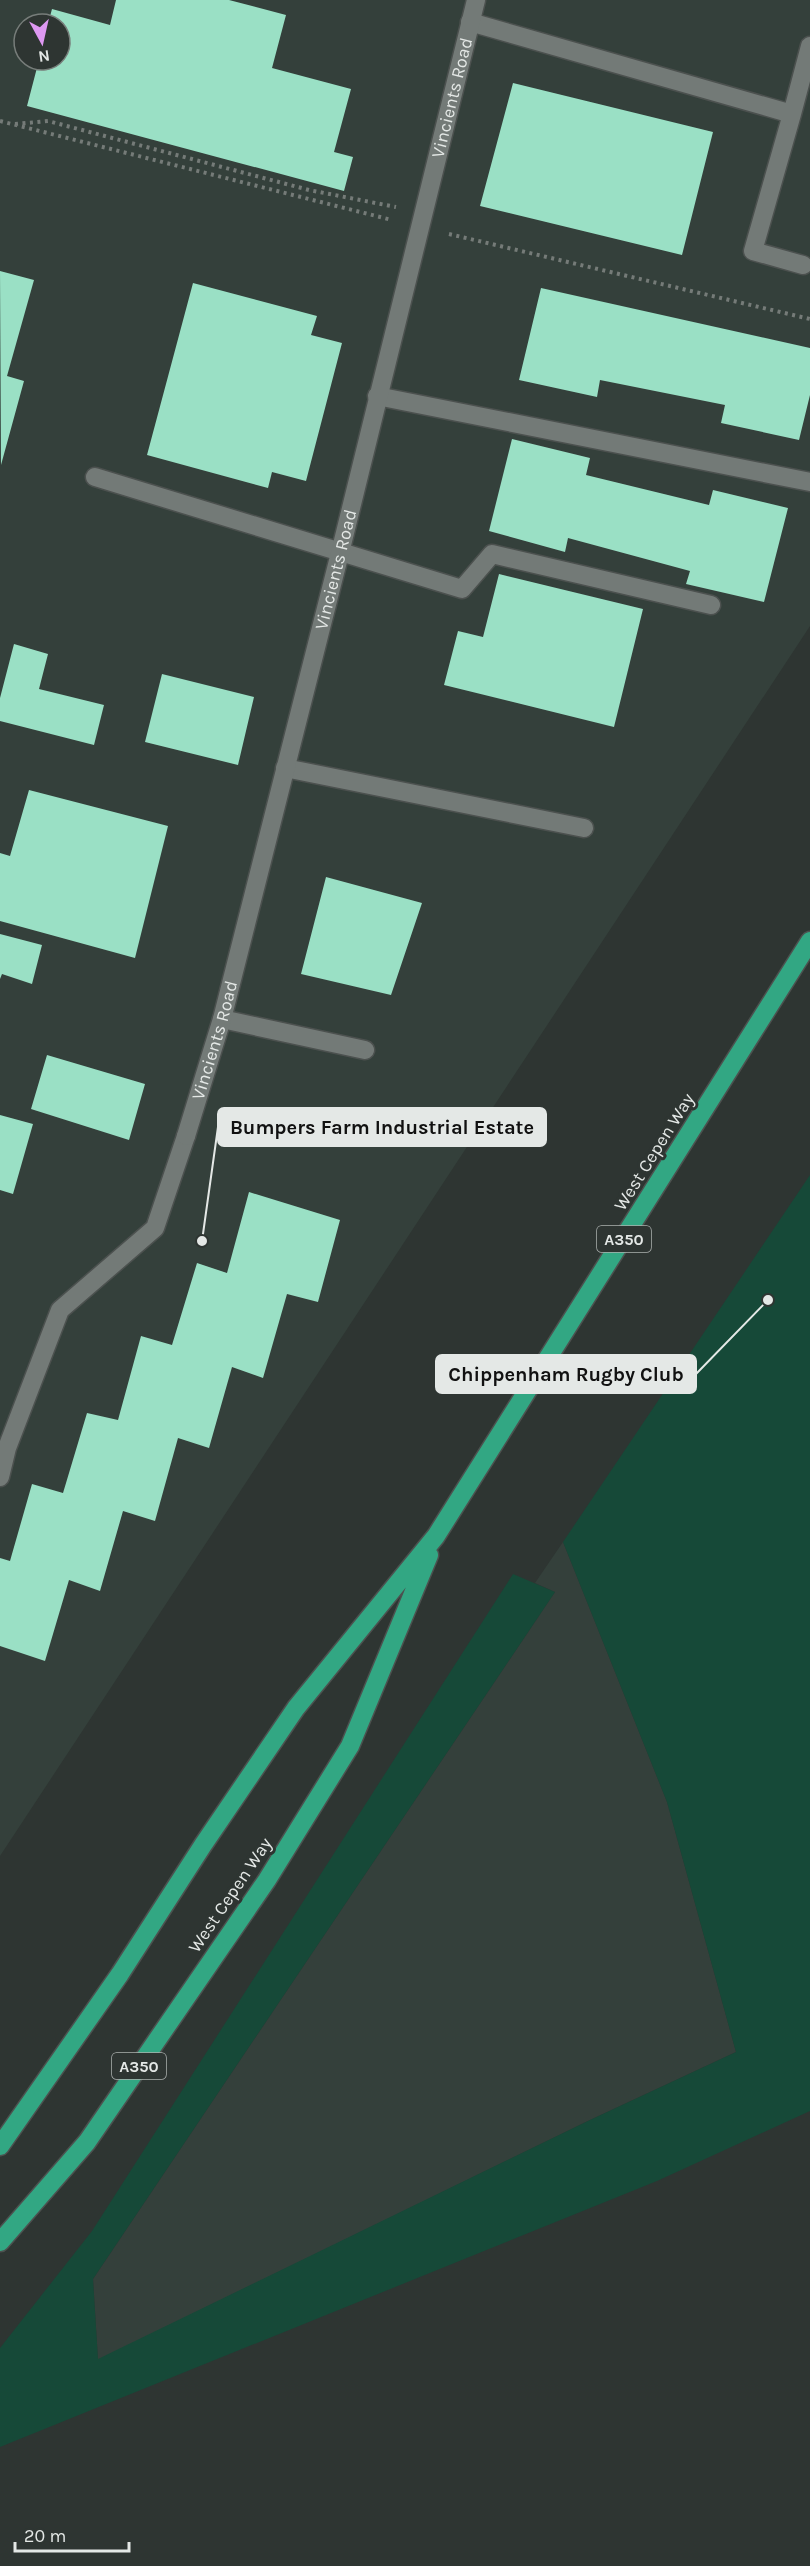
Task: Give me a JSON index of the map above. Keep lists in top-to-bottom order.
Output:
{
  "streets": {
    "highway": ["West Cepen Way", "A350"],
    "street": ["Vincients Road"]
  },
  "places": ["Bumpers Farm Industrial Estate", "Chippenham Rugby Club"],
  "scale_bar": "20 m",
  "north": "bottom"
}
